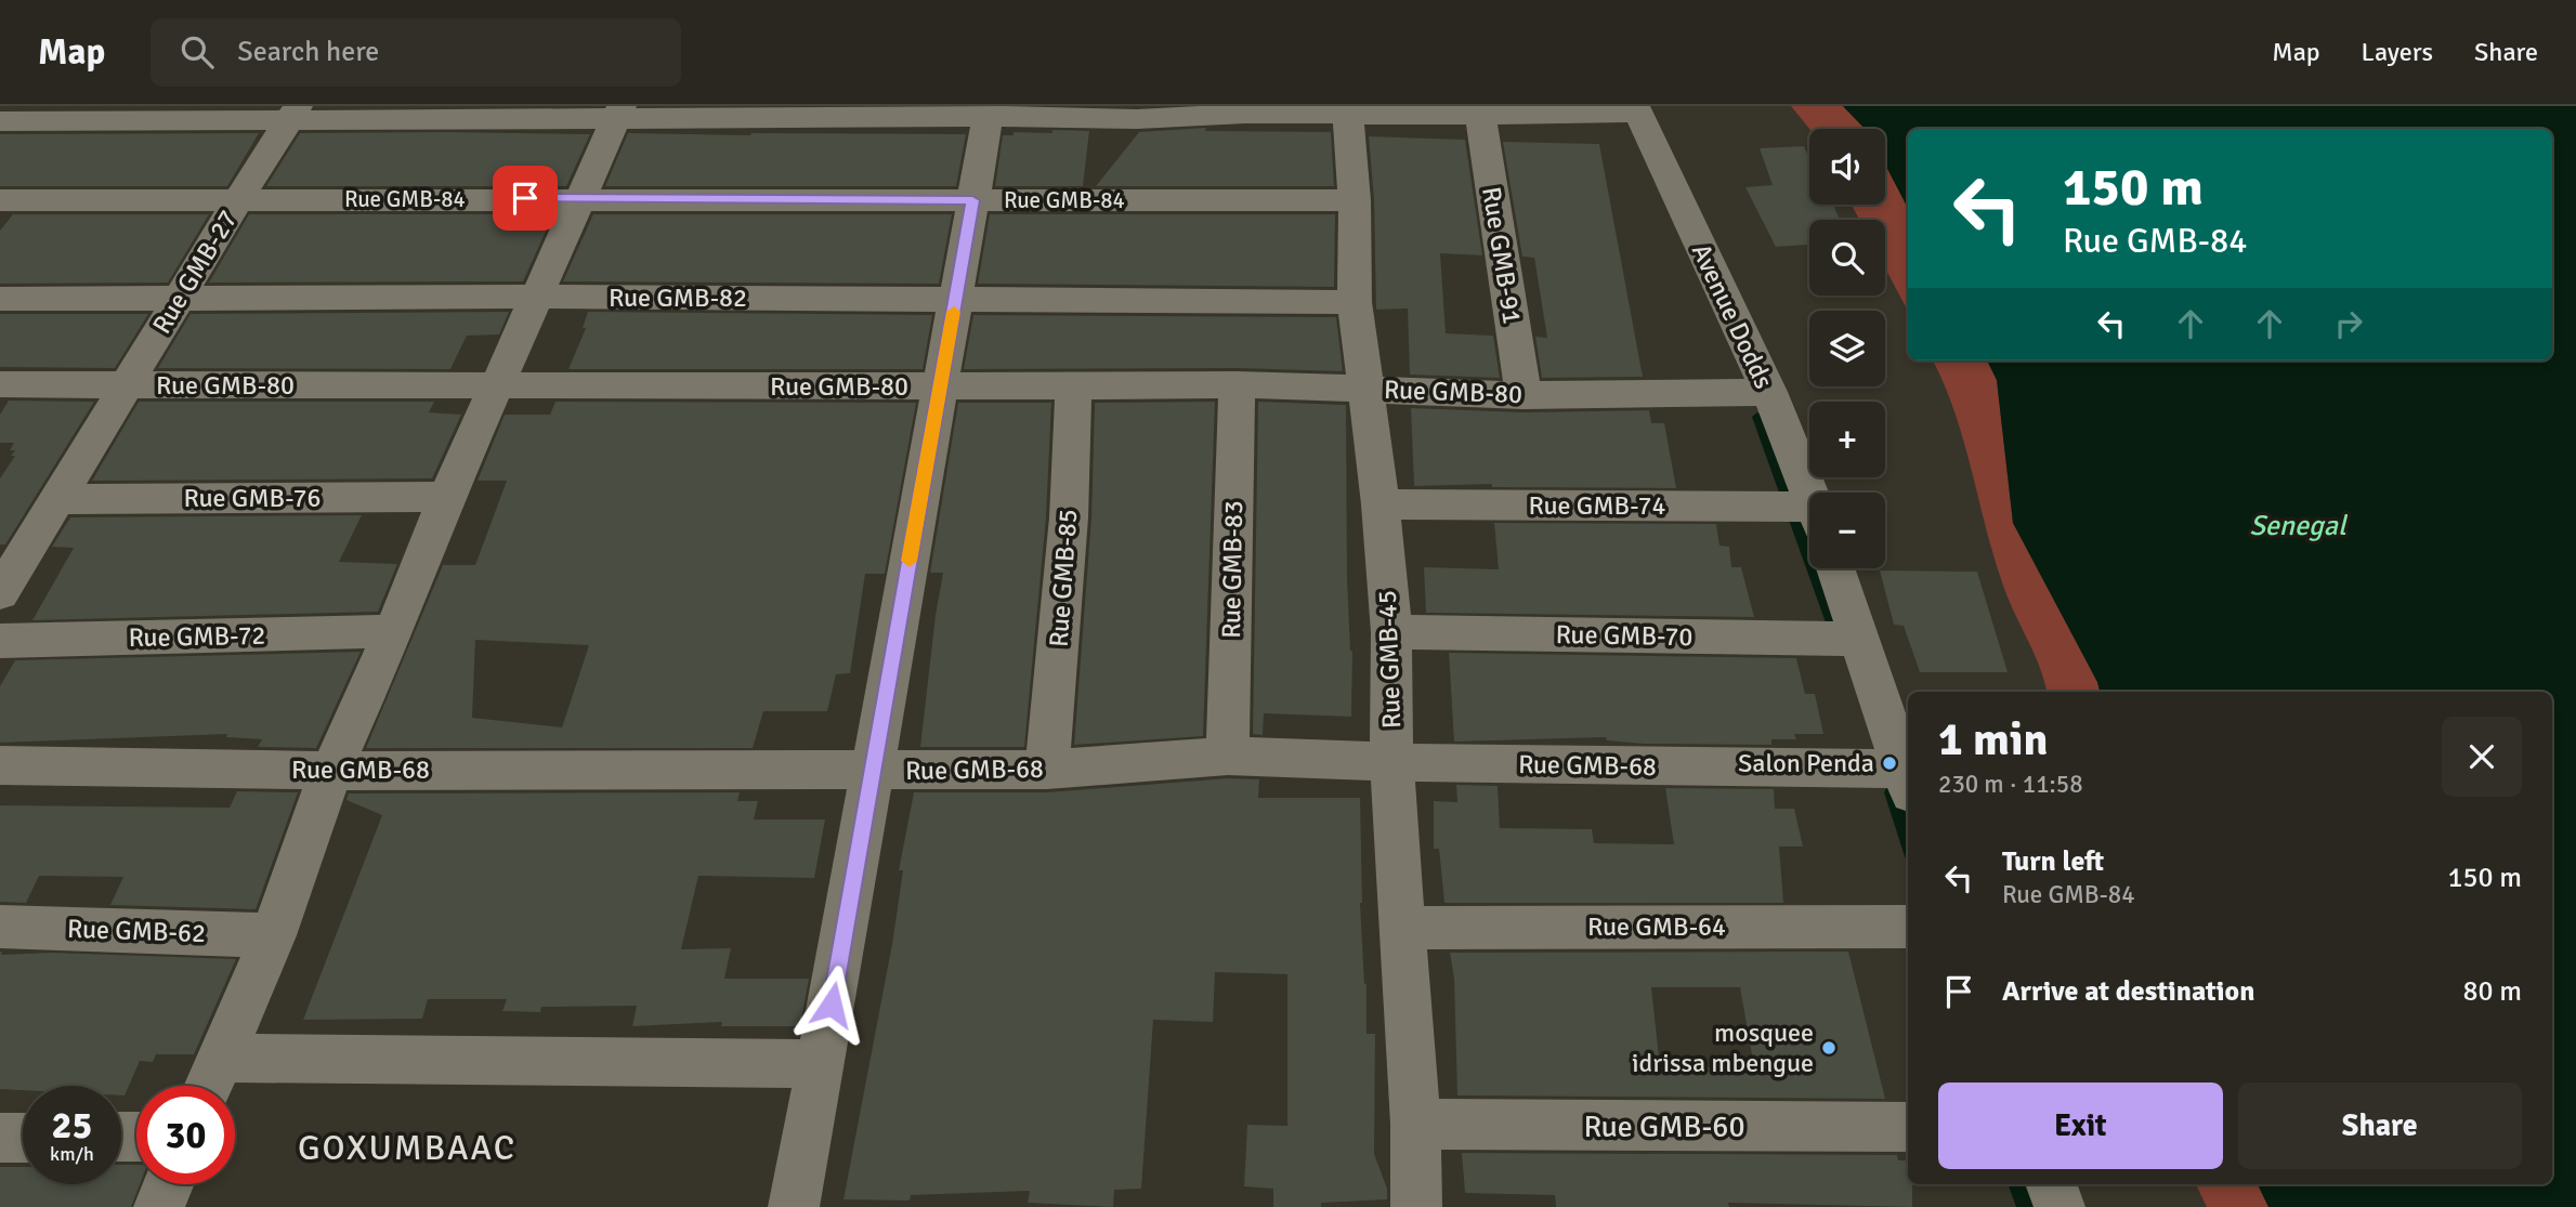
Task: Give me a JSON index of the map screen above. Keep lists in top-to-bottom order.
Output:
{
  "streets": {
    "street": [
      "Rue GMB-84",
      "Rue GMB-91",
      "Rue GMB-27",
      "Rue GMB-82",
      "Avenue Dodds",
      "Rue GMB-80",
      "Rue GMB-76",
      "Rue GMB-74",
      "Rue GMB-83",
      "Rue GMB-85",
      "Rue GMB-70",
      "Rue GMB-72",
      "Rue GMB-45",
      "Rue GMB-68",
      "Rue GMB-64",
      "Rue GMB-62",
      "Rue GMB-60"
    ]
  },
  "crossings": [
    ["Rue GMB-84", "Rue GMB-27"],
    ["Rue GMB-84", "Rue GMB-45"],
    ["Rue GMB-91", "Rue GMB-80"],
    ["Rue GMB-27", "Rue GMB-82"],
    ["Rue GMB-27", "Rue GMB-80"],
    ["Rue GMB-27", "Rue GMB-76"],
    ["Rue GMB-82", "Rue GMB-45"],
    ["Avenue Dodds", "Rue GMB-80"],
    ["Rue GMB-80", "Rue GMB-83"],
    ["Rue GMB-80", "Rue GMB-85"],
    ["Rue GMB-80", "Rue GMB-45"],
    ["Rue GMB-74", "Rue GMB-45"],
    ["Rue GMB-83", "Rue GMB-68"],
    ["Rue GMB-85", "Rue GMB-68"],
    ["Rue GMB-70", "Rue GMB-45"],
    ["Rue GMB-45", "Rue GMB-68"],
    ["Rue GMB-45", "Rue GMB-64"],
    ["Rue GMB-45", "Rue GMB-60"]
  ],
  "districts": ["GOXUMBAAC"],
  "water": ["Senegal"],
  "places": ["Salon Penda", "mosquee idrissa mbengue"],
  "page": {
    "header": "Map",
    "search": "Search here",
    "nav": ["Map", "Layers", "Share"],
    "map_buttons": ["+", "−"],
    "turn": ["150 m", "Rue GMB-84"],
    "heading": ["1 min", "230 m · 11:58"],
    "list": [
      {
        "name": "Turn left",
        "note": "Rue GMB-84",
        "value": "150 m"
      },
      {
        "name": "Arrive at destination",
        "value": "80 m"
      }
    ],
    "buttons": ["Exit", "Share"],
    "speed": "25 km/h",
    "limit": "30"
  }
}
